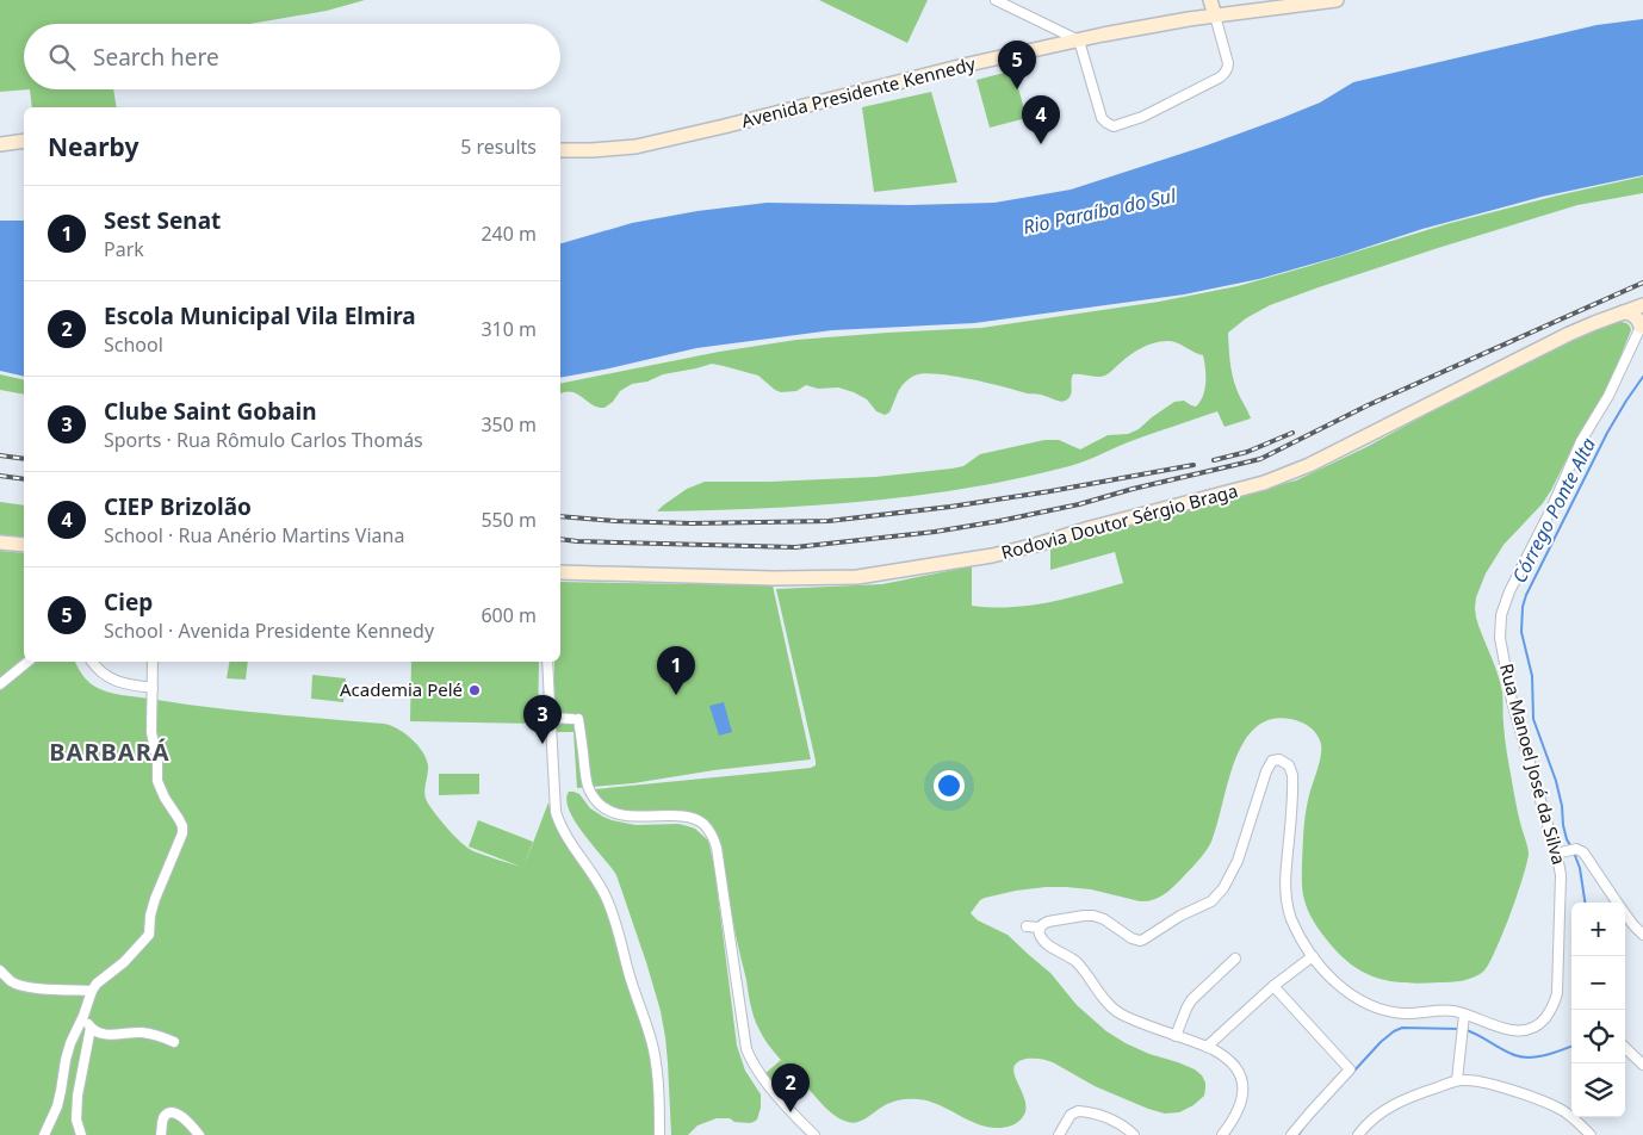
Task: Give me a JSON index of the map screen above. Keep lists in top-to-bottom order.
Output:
{
  "streets": {
    "main road": ["Avenida Presidente Kennedy", "Rodovia Doutor Sérgio Braga"],
    "street": ["Rua Manoel José da Silva"]
  },
  "districts": ["BARBARÁ"],
  "water": ["Rio Paraíba do Sul", "Córrego Ponte Alta"],
  "places": ["Academia Pelé"],
  "page": {
    "search": "Search here",
    "pins": [
      "5",
      "4",
      "1",
      "3",
      "2"
    ],
    "heading": ["Nearby", "5 results"],
    "list": [
      {
        "mark": "1",
        "name": "Sest Senat",
        "note": "Park",
        "value": "240 m"
      },
      {
        "mark": "2",
        "name": "Escola Municipal Vila Elmira",
        "note": "School",
        "value": "310 m"
      },
      {
        "mark": "3",
        "name": "Clube Saint Gobain",
        "note": "Sports · Rua Rômulo Carlos Thomás",
        "value": "350 m"
      },
      {
        "mark": "4",
        "name": "CIEP Brizolão",
        "note": "School · Rua Anério Martins Viana",
        "value": "550 m"
      },
      {
        "mark": "5",
        "name": "Ciep",
        "note": "School · Avenida Presidente Kennedy",
        "value": "600 m"
      }
    ],
    "map_buttons": ["+", "−"]
  }
}
